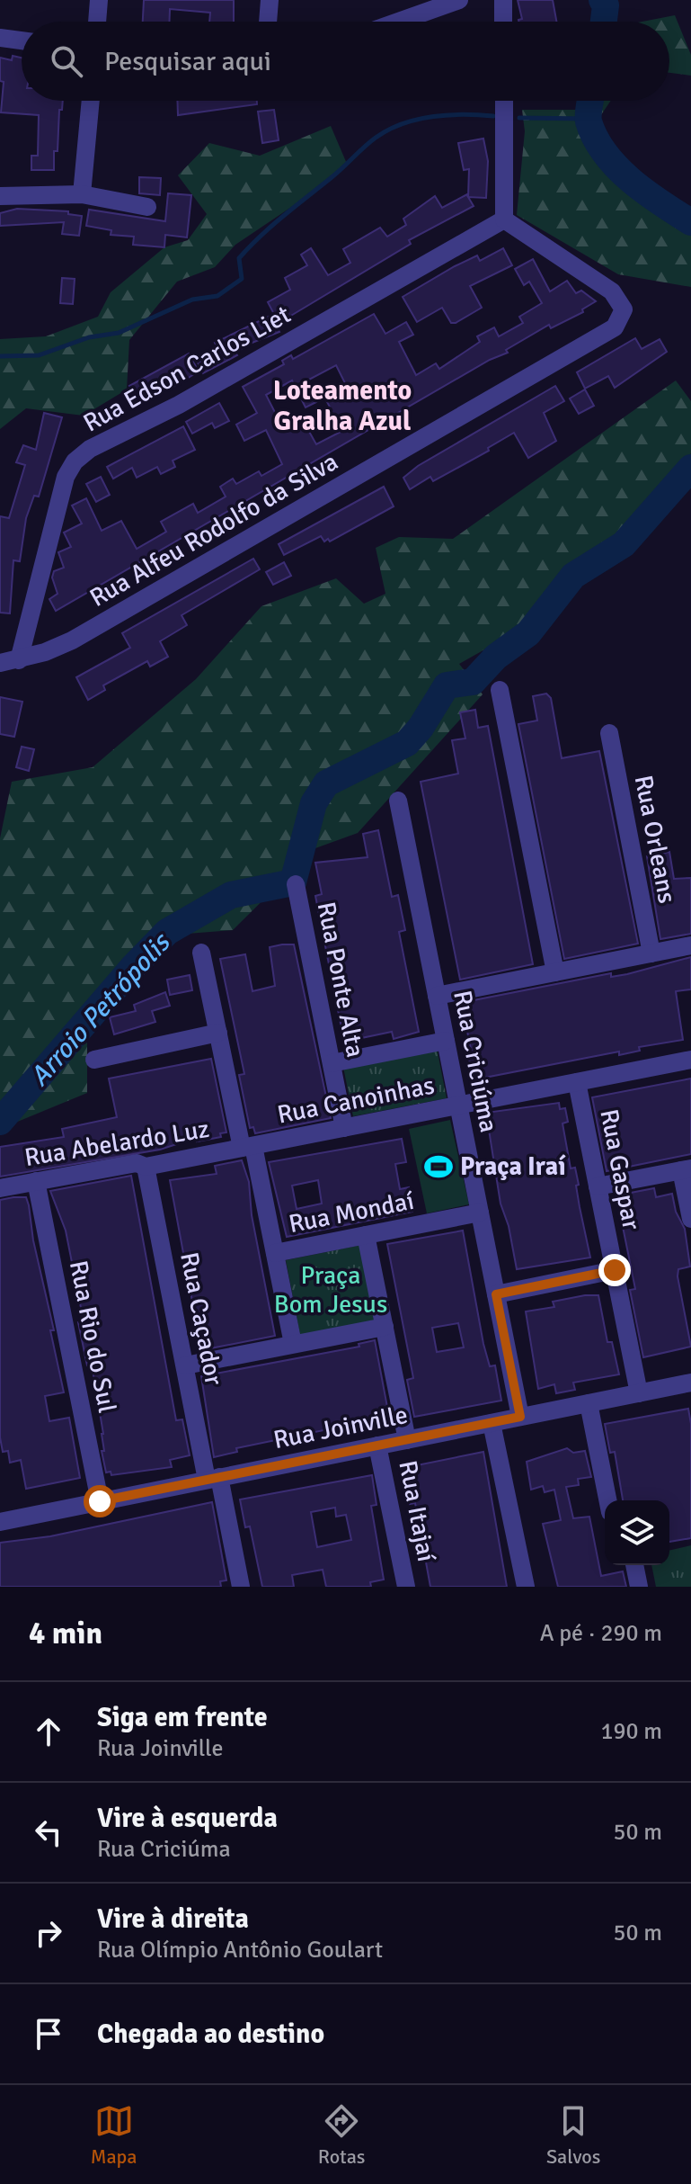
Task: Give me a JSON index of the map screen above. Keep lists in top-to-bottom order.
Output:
{
  "streets": {
    "street": [
      "Rua Edson Carlos Liet",
      "Rua Alfeu Rodolfo da Silva",
      "Rua Orleans",
      "Rua Ponte Alta",
      "Rua Criciúma",
      "Rua Canoinhas",
      "Rua Abelardo Luz",
      "Rua Gaspar",
      "Rua Mondaí",
      "Rua Caçador",
      "Rua Rio do Sul",
      "Rua Joinville",
      "Rua Itajaí"
    ]
  },
  "crossings": [
    ["Rua Edson Carlos Liet", "Rua Alfeu Rodolfo da Silva"],
    ["Rua Ponte Alta", "Rua Canoinhas"],
    ["Rua Criciúma", "Rua Canoinhas"],
    ["Rua Criciúma", "Rua Mondaí"],
    ["Rua Criciúma", "Rua Joinville"],
    ["Rua Canoinhas", "Rua Abelardo Luz"],
    ["Rua Canoinhas", "Rua Gaspar"],
    ["Rua Abelardo Luz", "Rua Caçador"],
    ["Rua Abelardo Luz", "Rua Rio do Sul"],
    ["Rua Gaspar", "Rua Joinville"],
    ["Rua Caçador", "Rua Joinville"],
    ["Rua Rio do Sul", "Rua Joinville"],
    ["Rua Joinville", "Rua Itajaí"]
  ],
  "districts": ["Loteamento Gralha Azul"],
  "water": ["Arroio Petrópolis"],
  "parks": ["Praça Bom Jesus"],
  "places": {
    "sports": ["Praça Iraí"]
  },
  "page": {
    "search": "Pesquisar aqui",
    "heading": ["4 min", "A pé · 290 m"],
    "list": [
      ["Siga em frente", "Rua Joinville", "190 m"],
      ["Vire à esquerda", "Rua Criciúma", "50 m"],
      ["Vire à direita", "Rua Olímpio Antônio Goulart", "50 m"],
      "Chegada ao destino"
    ],
    "nav": ["Mapa", "Rotas", "Salvos"]
  }
}
